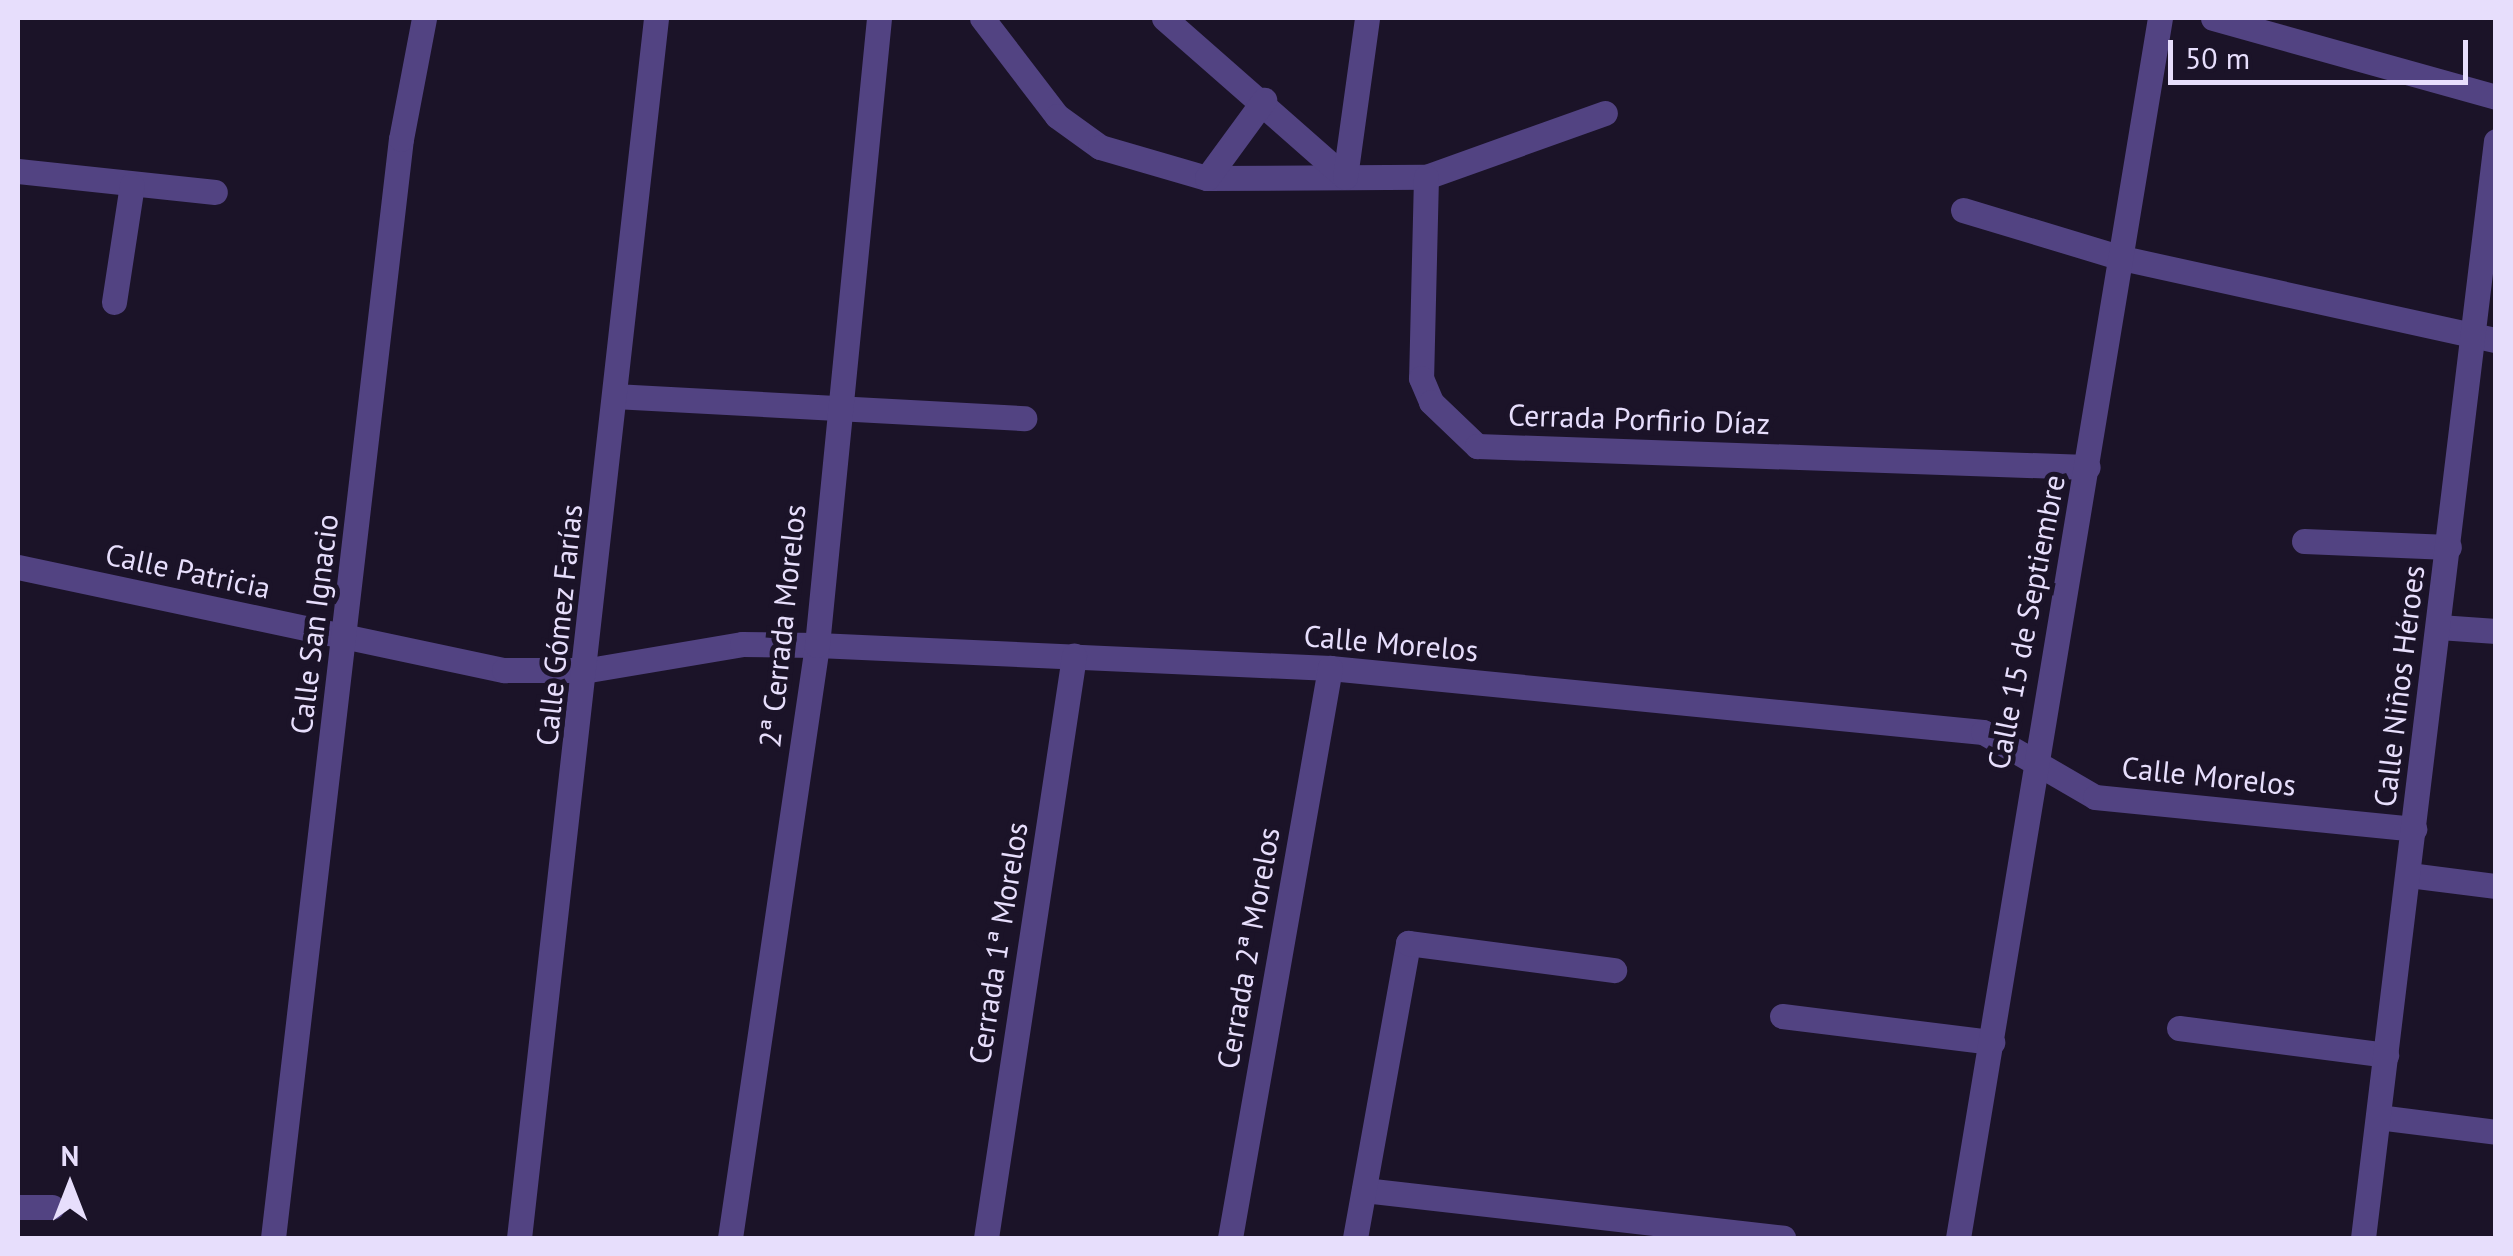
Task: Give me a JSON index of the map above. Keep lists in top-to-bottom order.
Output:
{
  "streets": {
    "street": [
      "Cerrada Porfirio Díaz",
      "Calle Patricia",
      "Calle 15 de Septiembre",
      "Calle San Ignacio",
      "Calle Gómez Farías",
      "2ª Cerrada Morelos",
      "Calle Morelos",
      "Calle Niños Héroes",
      "Cerrada 1ª Morelos",
      "Cerrada 2ª Morelos"
    ]
  },
  "crossings": [
    ["Cerrada Porfirio Díaz", "Calle 15 de Septiembre"],
    ["Calle Patricia", "Calle San Ignacio"],
    ["Calle Patricia", "Calle Morelos"],
    ["Calle 15 de Septiembre", "Calle Morelos"],
    ["Calle San Ignacio", "Calle Morelos"],
    ["Calle Gómez Farías", "Calle Morelos"],
    ["2ª Cerrada Morelos", "Calle Morelos"],
    ["Calle Morelos", "Calle Niños Héroes"],
    ["Calle Morelos", "Cerrada 1ª Morelos"],
    ["Calle Morelos", "Cerrada 2ª Morelos"]
  ],
  "scale_bar": "50 m",
  "north": "top"
}
